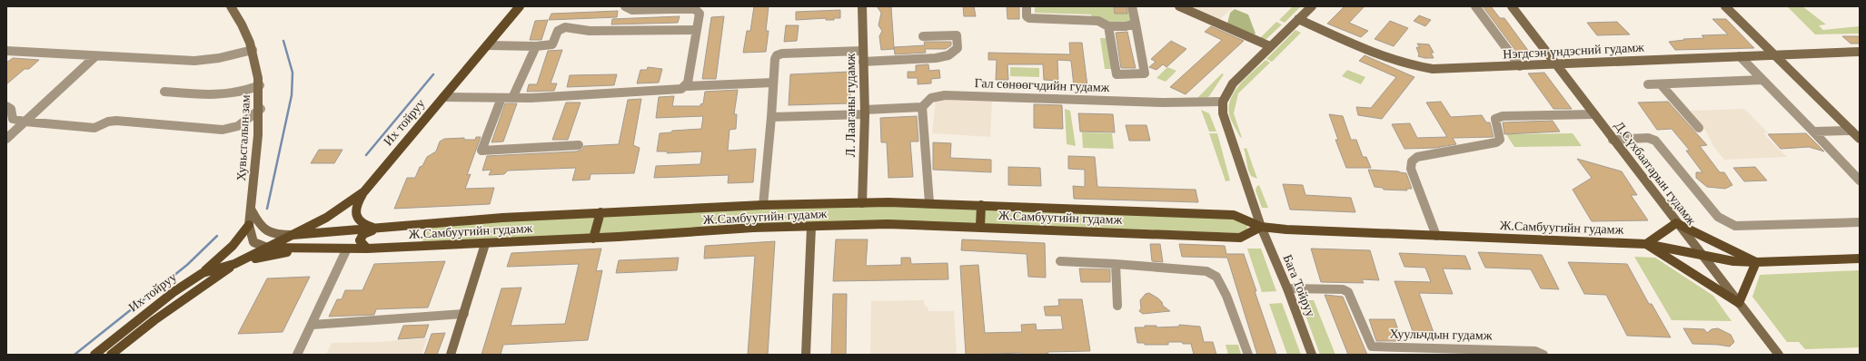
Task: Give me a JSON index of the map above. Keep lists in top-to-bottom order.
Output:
{
  "streets": {
    "main road": [
      "Нэгдсэн үндэсний гудамж",
      "Л. Лааганы гудамж",
      "Их тойруу",
      "Хувьсгалын зам",
      "Д.Сүхбаатарын гудамж",
      "Ж.Самбуугийн гудамж",
      "Бага Тойруу"
    ],
    "street": ["Гал сөнөөгчдийн гудамж", "Хуульчдын гудамж"]
  },
  "crossings": [
    ["Нэгдсэн үндэсний гудамж", "Д.Сүхбаатарын гудамж"],
    ["Гал сөнөөгчдийн гудамж", "Бага Тойруу"],
    ["Л. Лааганы гудамж", "Ж.Самбуугийн гудамж"],
    ["Их тойруу", "Ж.Самбуугийн гудамж"],
    ["Д.Сүхбаатарын гудамж", "Ж.Самбуугийн гудамж"],
    ["Ж.Самбуугийн гудамж", "Бага Тойруу"],
    ["Бага Тойруу", "Хуульчдын гудамж"]
  ]
}
